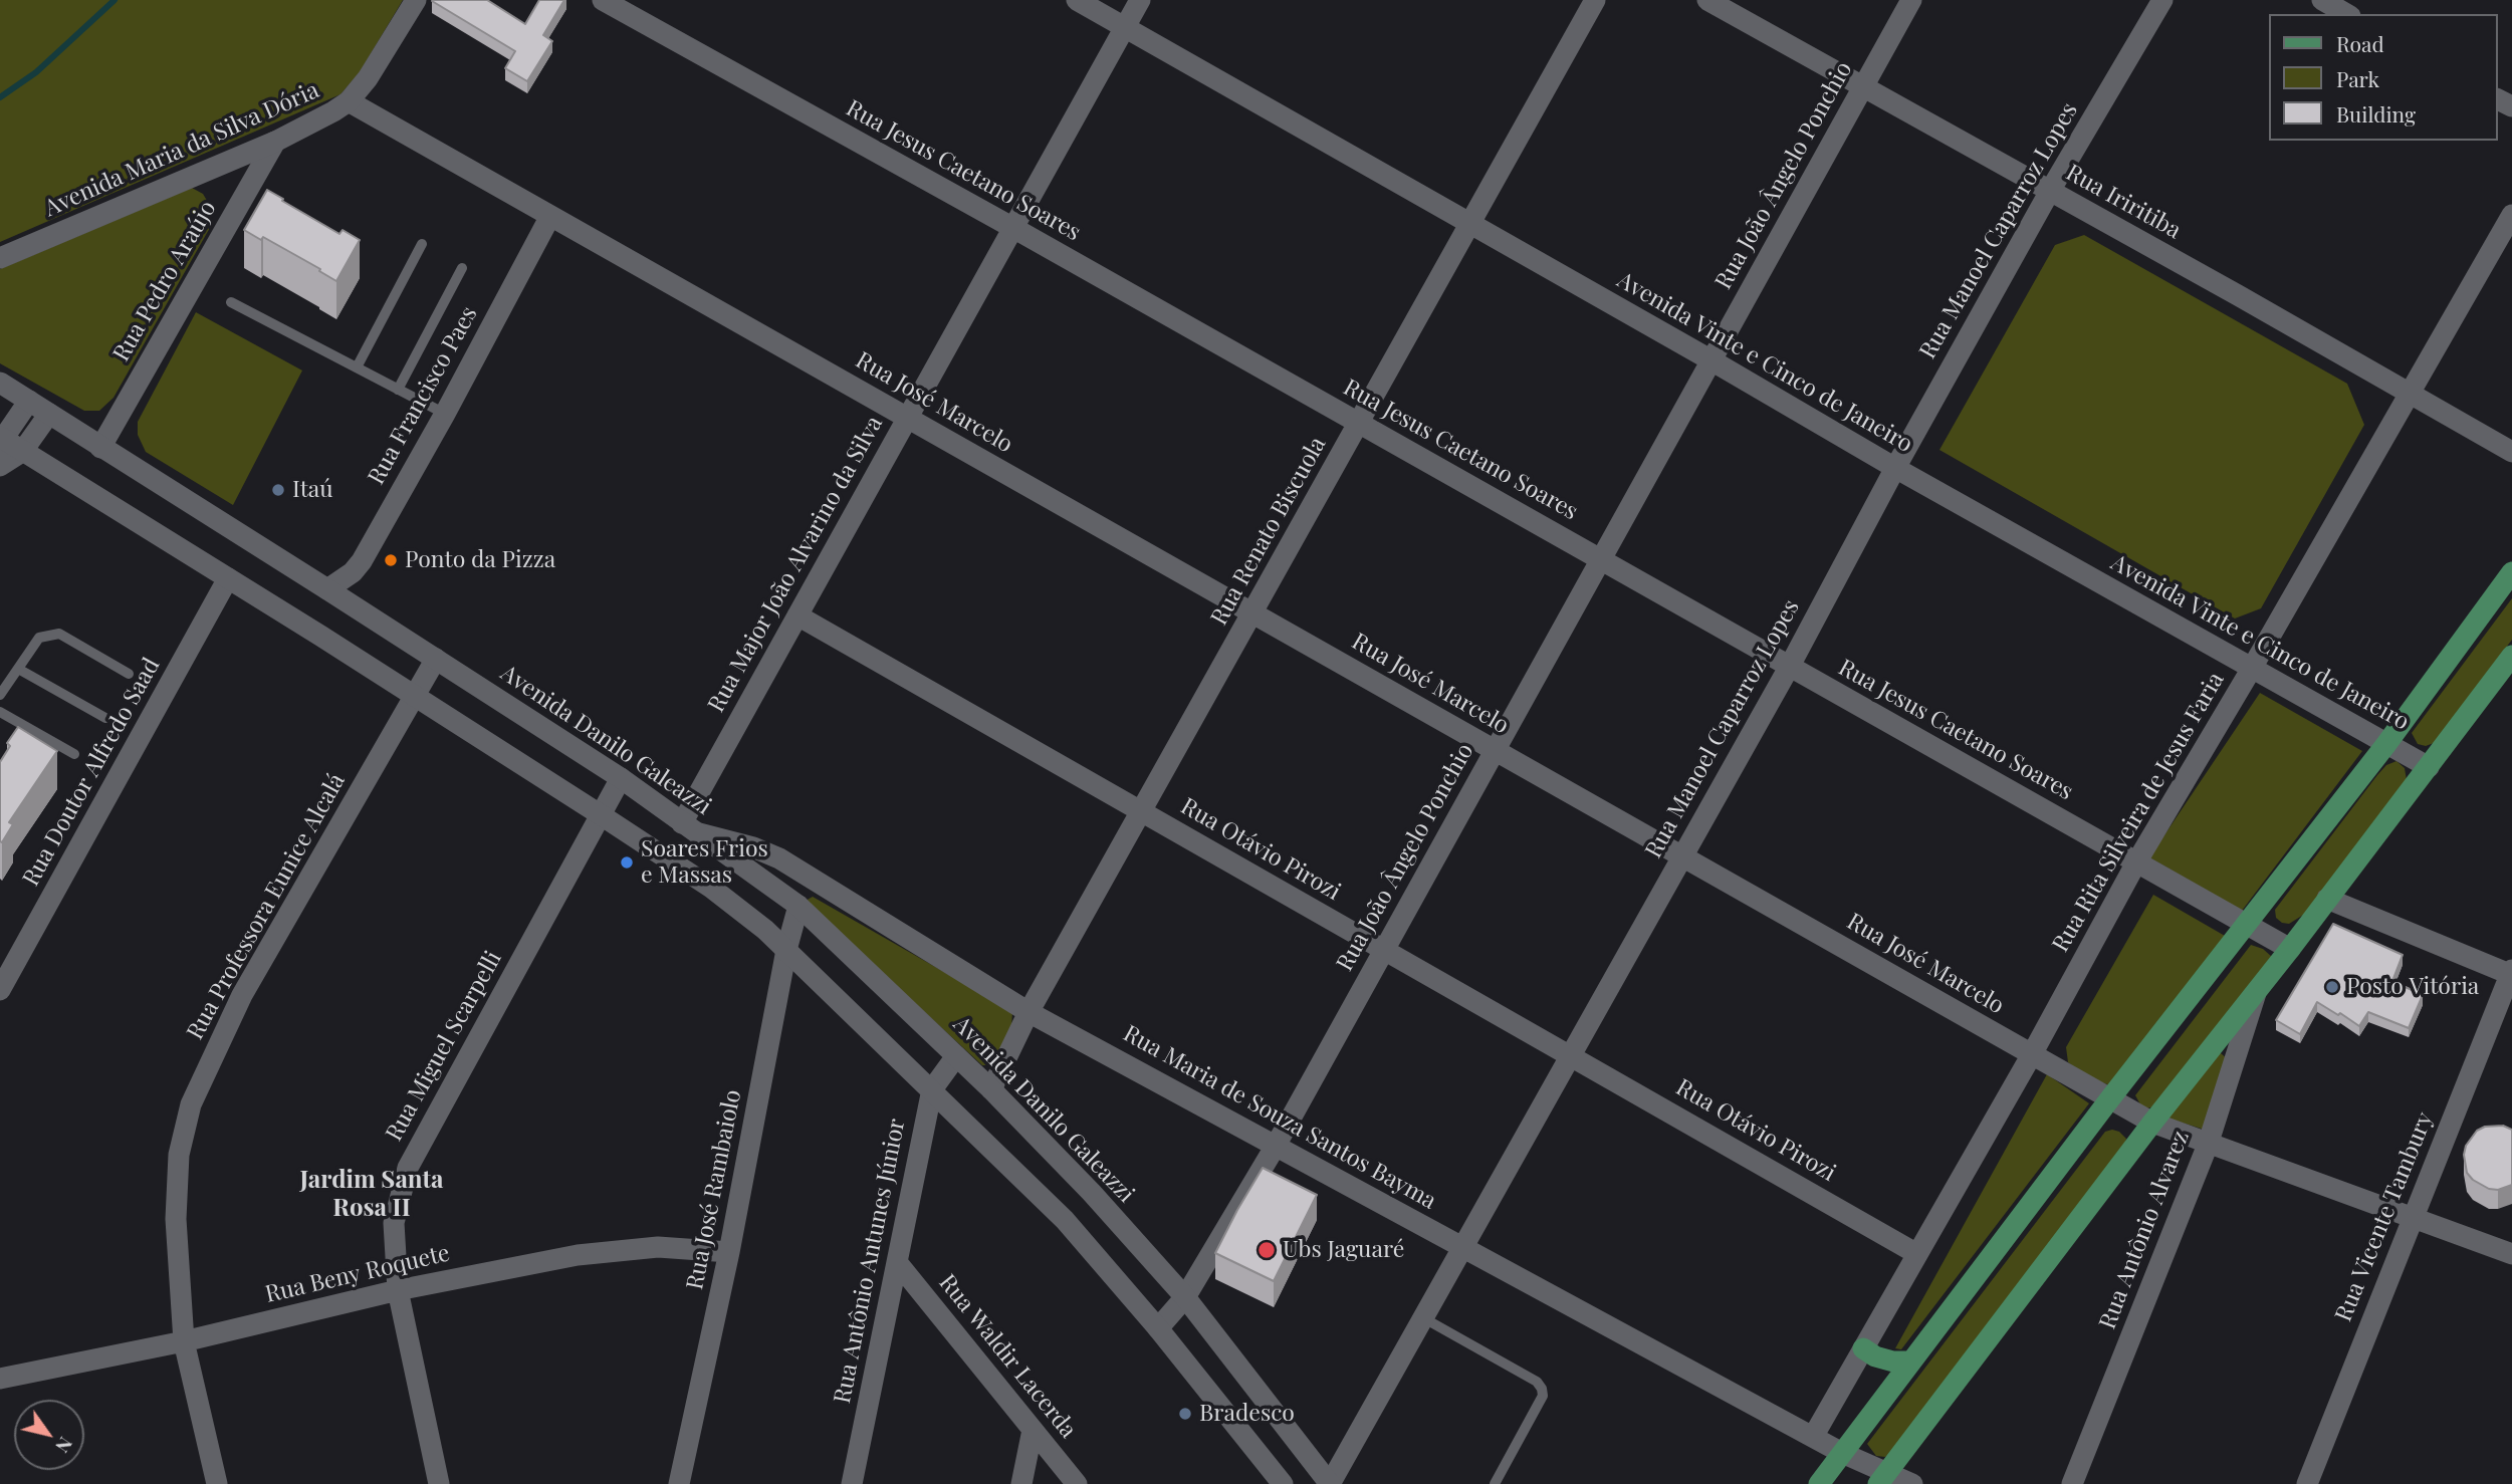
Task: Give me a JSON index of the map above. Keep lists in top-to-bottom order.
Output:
{
  "streets": {
    "street": [
      "Avenida Maria da Silva Dória",
      "Rua Jesus Caetano Soares",
      "Rua João Ângelo Ponchio",
      "Rua Iriritiba",
      "Rua Manoel Caparroz Lopes",
      "Rua Pedro Araújo",
      "Avenida Vinte e Cinco de Janeiro",
      "Rua Francisco Paes",
      "Rua José Marcelo",
      "Rua Renato Biscuola",
      "Rua Major João Alvarino da Silva",
      "Avenida Danilo Galeazzi",
      "Rua Doutor Alfredo Saad",
      "Rua Rita Silveira de Jesus Faria",
      "Rua Otávio Pirozi",
      "Rua Professora Eunice Alcalá",
      "Rua Miguel Scarpelli",
      "Rua Maria de Souza Santos Bayma",
      "Rua José Rambaiolo",
      "Rua Vicente Tambury",
      "Rua Antônio Alvarez",
      "Rua Antônio Antunes Júnior",
      "Rua Beny Roquete",
      "Rua Waldir Lacerda"
    ]
  },
  "crossings": [
    ["Avenida Maria da Silva Dória", "Rua Pedro Araújo"],
    ["Avenida Maria da Silva Dória", "Rua José Marcelo"],
    ["Rua Jesus Caetano Soares", "Rua João Ângelo Ponchio"],
    ["Rua Jesus Caetano Soares", "Rua Manoel Caparroz Lopes"],
    ["Rua Jesus Caetano Soares", "Rua Renato Biscuola"],
    ["Rua Jesus Caetano Soares", "Rua Major João Alvarino da Silva"],
    ["Rua Jesus Caetano Soares", "Rua Rita Silveira de Jesus Faria"],
    ["Rua João Ângelo Ponchio", "Rua Iriritiba"],
    ["Rua João Ângelo Ponchio", "Avenida Vinte e Cinco de Janeiro"],
    ["Rua João Ângelo Ponchio", "Rua José Marcelo"],
    ["Rua João Ângelo Ponchio", "Avenida Danilo Galeazzi"],
    ["Rua João Ângelo Ponchio", "Rua Otávio Pirozi"],
    ["Rua João Ângelo Ponchio", "Rua Maria de Souza Santos Bayma"],
    ["Rua Iriritiba", "Rua Manoel Caparroz Lopes"],
    ["Rua Iriritiba", "Rua Rita Silveira de Jesus Faria"],
    ["Rua Manoel Caparroz Lopes", "Avenida Vinte e Cinco de Janeiro"],
    ["Rua Manoel Caparroz Lopes", "Rua José Marcelo"],
    ["Rua Manoel Caparroz Lopes", "Avenida Danilo Galeazzi"],
    ["Rua Manoel Caparroz Lopes", "Rua Otávio Pirozi"],
    ["Rua Manoel Caparroz Lopes", "Rua Maria de Souza Santos Bayma"],
    ["Rua Pedro Araújo", "Avenida Danilo Galeazzi"],
    ["Avenida Vinte e Cinco de Janeiro", "Rua Renato Biscuola"],
    ["Avenida Vinte e Cinco de Janeiro", "Rua Major João Alvarino da Silva"],
    ["Avenida Vinte e Cinco de Janeiro", "Rua Rita Silveira de Jesus Faria"],
    ["Rua Francisco Paes", "Rua José Marcelo"],
    ["Rua Francisco Paes", "Avenida Danilo Galeazzi"],
    ["Rua José Marcelo", "Rua Renato Biscuola"],
    ["Rua José Marcelo", "Rua Major João Alvarino da Silva"],
    ["Rua José Marcelo", "Rua Rita Silveira de Jesus Faria"],
    ["Rua José Marcelo", "Rua Vicente Tambury"],
    ["Rua José Marcelo", "Rua Antônio Alvarez"],
    ["Rua Renato Biscuola", "Avenida Danilo Galeazzi"],
    ["Rua Renato Biscuola", "Rua Otávio Pirozi"],
    ["Rua Renato Biscuola", "Rua Maria de Souza Santos Bayma"],
    ["Rua Major João Alvarino da Silva", "Avenida Danilo Galeazzi"],
    ["Rua Major João Alvarino da Silva", "Rua Otávio Pirozi"],
    ["Rua Major João Alvarino da Silva", "Rua Maria de Souza Santos Bayma"],
    ["Avenida Danilo Galeazzi", "Rua Professora Eunice Alcalá"],
    ["Avenida Danilo Galeazzi", "Rua Miguel Scarpelli"],
    ["Avenida Danilo Galeazzi", "Rua Maria de Souza Santos Bayma"],
    ["Avenida Danilo Galeazzi", "Rua José Rambaiolo"],
    ["Avenida Danilo Galeazzi", "Rua Antônio Antunes Júnior"],
    ["Rua Rita Silveira de Jesus Faria", "Rua Otávio Pirozi"],
    ["Rua Rita Silveira de Jesus Faria", "Rua Maria de Souza Santos Bayma"],
    ["Rua Professora Eunice Alcalá", "Rua Beny Roquete"],
    ["Rua Miguel Scarpelli", "Rua Beny Roquete"],
    ["Rua José Rambaiolo", "Rua Beny Roquete"],
    ["Rua Antônio Antunes Júnior", "Rua Waldir Lacerda"]
  ],
  "districts": ["Jardim Santa Rosa II"],
  "places": [
    "Itaú",
    "Ponto da Pizza",
    "Soares Frios e Massas",
    "Posto Vitória",
    "Ubs Jaguaré",
    "Bradesco"
  ],
  "legend": ["Road", "Park", "Building"],
  "north": "bottom right"
}
